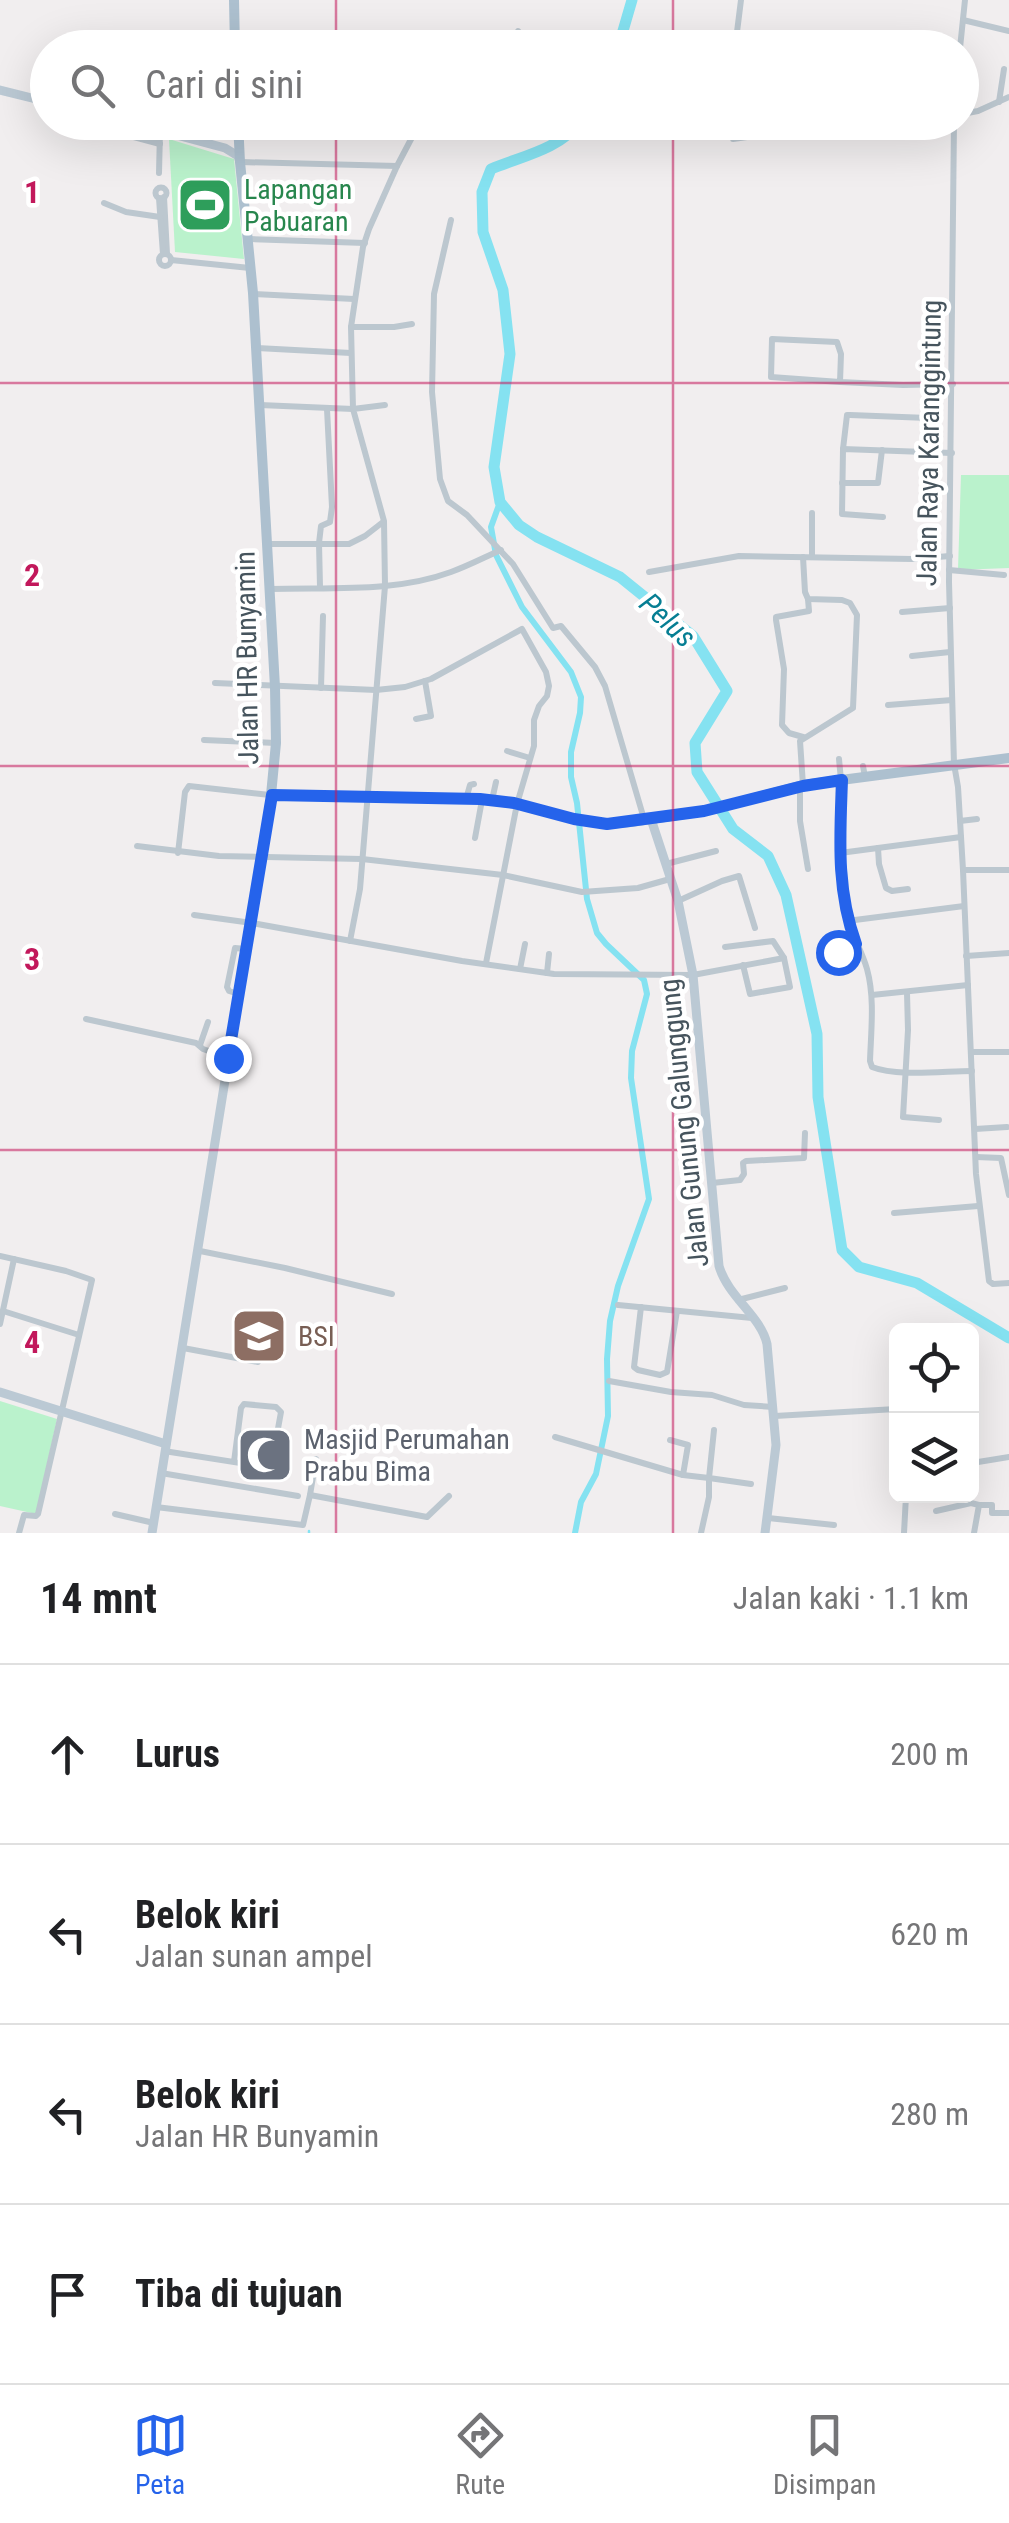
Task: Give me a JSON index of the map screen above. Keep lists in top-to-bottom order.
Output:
{
  "streets": {
    "main road": ["Jalan HR Bunyamin"],
    "street": ["Jalan Raya Karanggintung", "Jalan Gunung Galunggung"]
  },
  "water": ["Pelus"],
  "places": {
    "sports": ["Lapangan Pabuaran"],
    "school or university": ["BSI"],
    "mosque": ["Masjid Perumahan Prabu Bima"]
  },
  "page": {
    "search": "Cari di sini",
    "heading": ["14 mnt", "Jalan kaki · 1.1 km"],
    "list": [
      ["Lurus", "200 m"],
      ["Belok kiri", "Jalan sunan ampel", "620 m"],
      ["Belok kiri", "Jalan HR Bunyamin", "280 m"],
      "Tiba di tujuan"
    ],
    "nav": ["Peta", "Rute", "Disimpan"]
  },
  "grid": {
    "rows": [
      "1",
      "2",
      "3",
      "4"
    ]
  }
}
